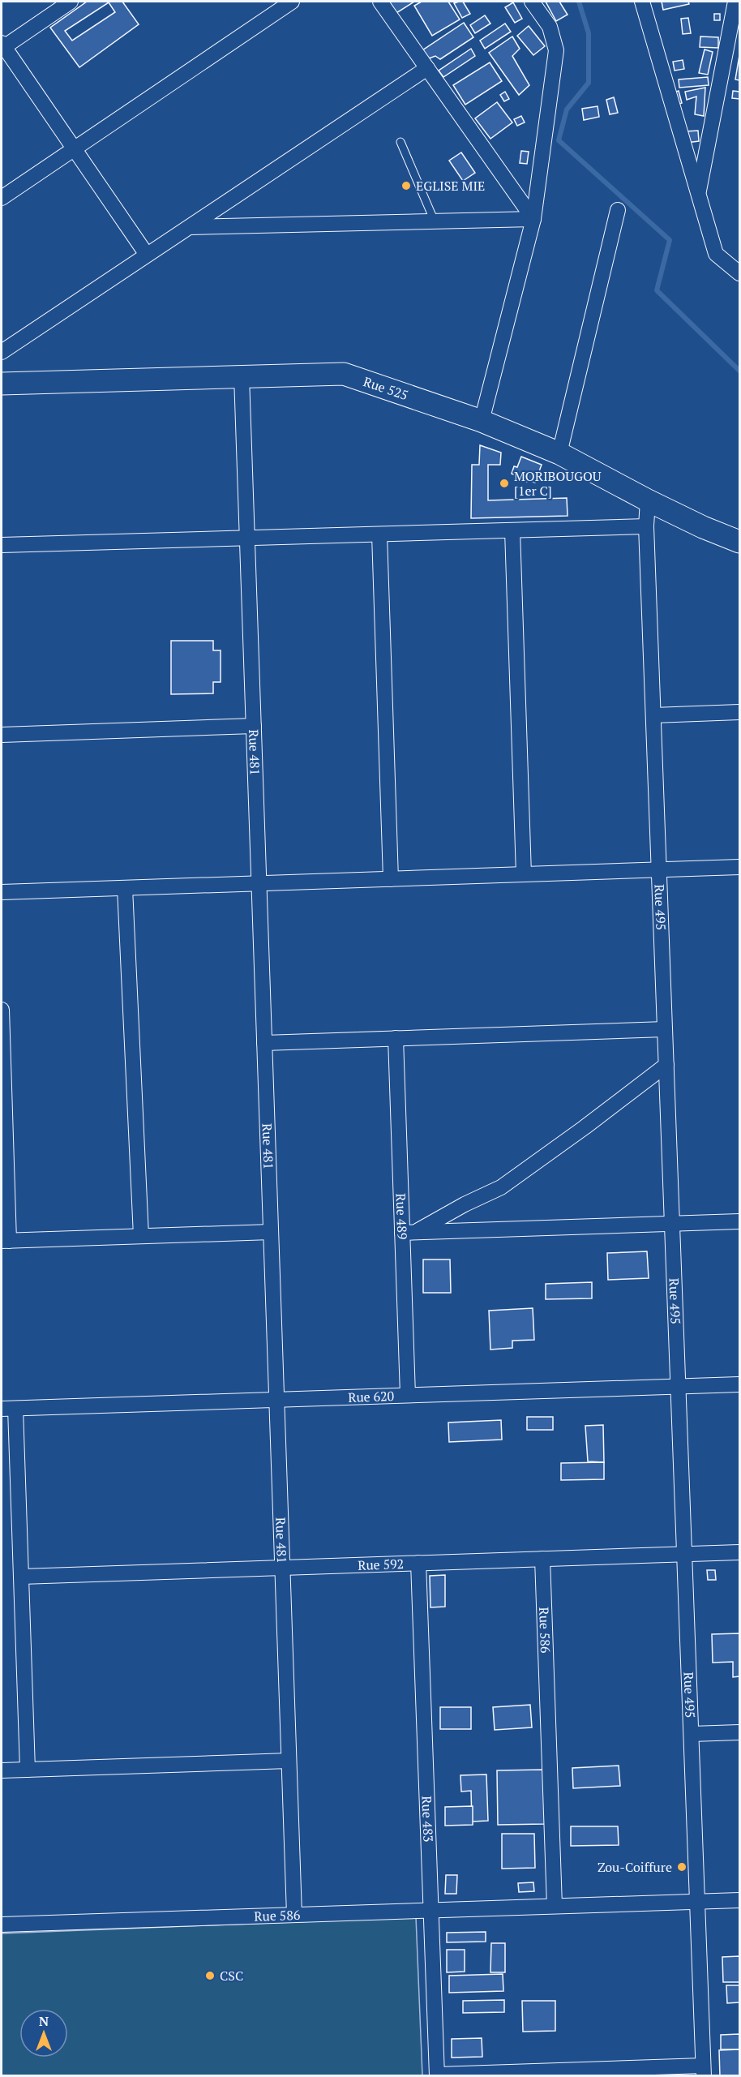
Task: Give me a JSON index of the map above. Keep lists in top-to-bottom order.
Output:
{
  "streets": {
    "main road": ["Rue 525"],
    "street": [
      "Rue 481",
      "Rue 495",
      "Rue 489",
      "Rue 620",
      "Rue 592",
      "Rue 586",
      "Rue 483"
    ]
  },
  "crossings": [
    ["Rue 525", "Rue 481"],
    ["Rue 525", "Rue 495"],
    ["Rue 481", "Rue 620"],
    ["Rue 481", "Rue 592"],
    ["Rue 481", "Rue 586"],
    ["Rue 495", "Rue 620"],
    ["Rue 495", "Rue 592"],
    ["Rue 495", "Rue 586"],
    ["Rue 489", "Rue 620"],
    ["Rue 592", "Rue 586"],
    ["Rue 592", "Rue 483"],
    ["Rue 586", "Rue 483"]
  ],
  "places": [
    "EGLISE MIE",
    "MORIBOUGOU [1er C]",
    "Zou-Coiffure",
    "CSC"
  ],
  "north": "top"
}
